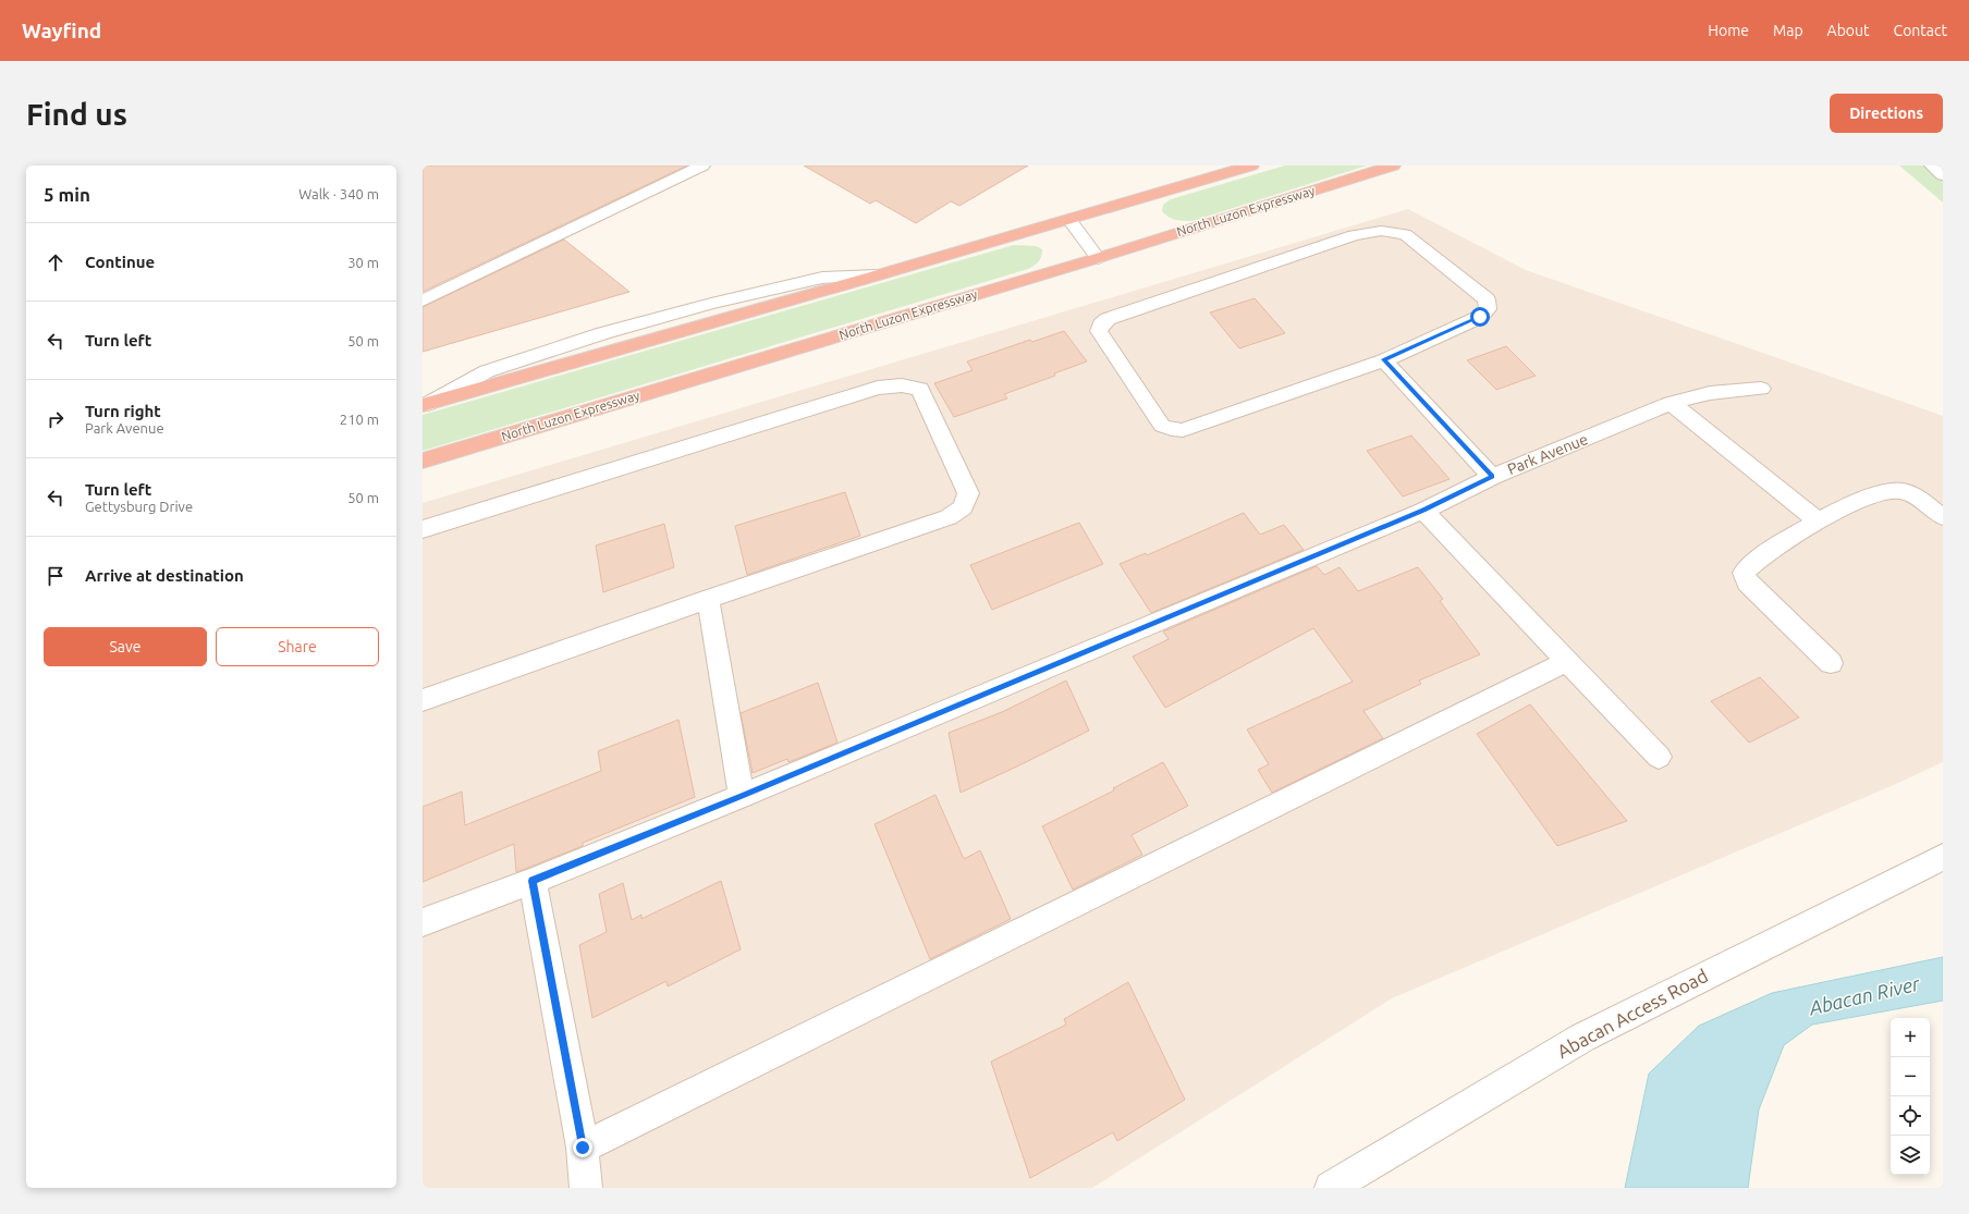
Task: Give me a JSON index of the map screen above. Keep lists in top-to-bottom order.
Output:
{
  "streets": {
    "highway": ["North Luzon Expressway"],
    "street": ["Park Avenue", "Abacan Access Road"]
  },
  "water": ["Abacan River"],
  "page": {
    "header": "Wayfind",
    "nav": [
      "Home",
      "Map",
      "About",
      "Contact"
    ],
    "buttons": [
      "Directions",
      ["Save", "Share"]
    ],
    "title": "Find us",
    "heading": ["5 min", "Walk · 340 m"],
    "list": [
      ["Continue", "30 m"],
      ["Turn left", "50 m"],
      ["Turn right", "Park Avenue", "210 m"],
      ["Turn left", "Gettysburg Drive", "50 m"],
      "Arrive at destination"
    ],
    "map_buttons": ["+", "−"]
  }
}
